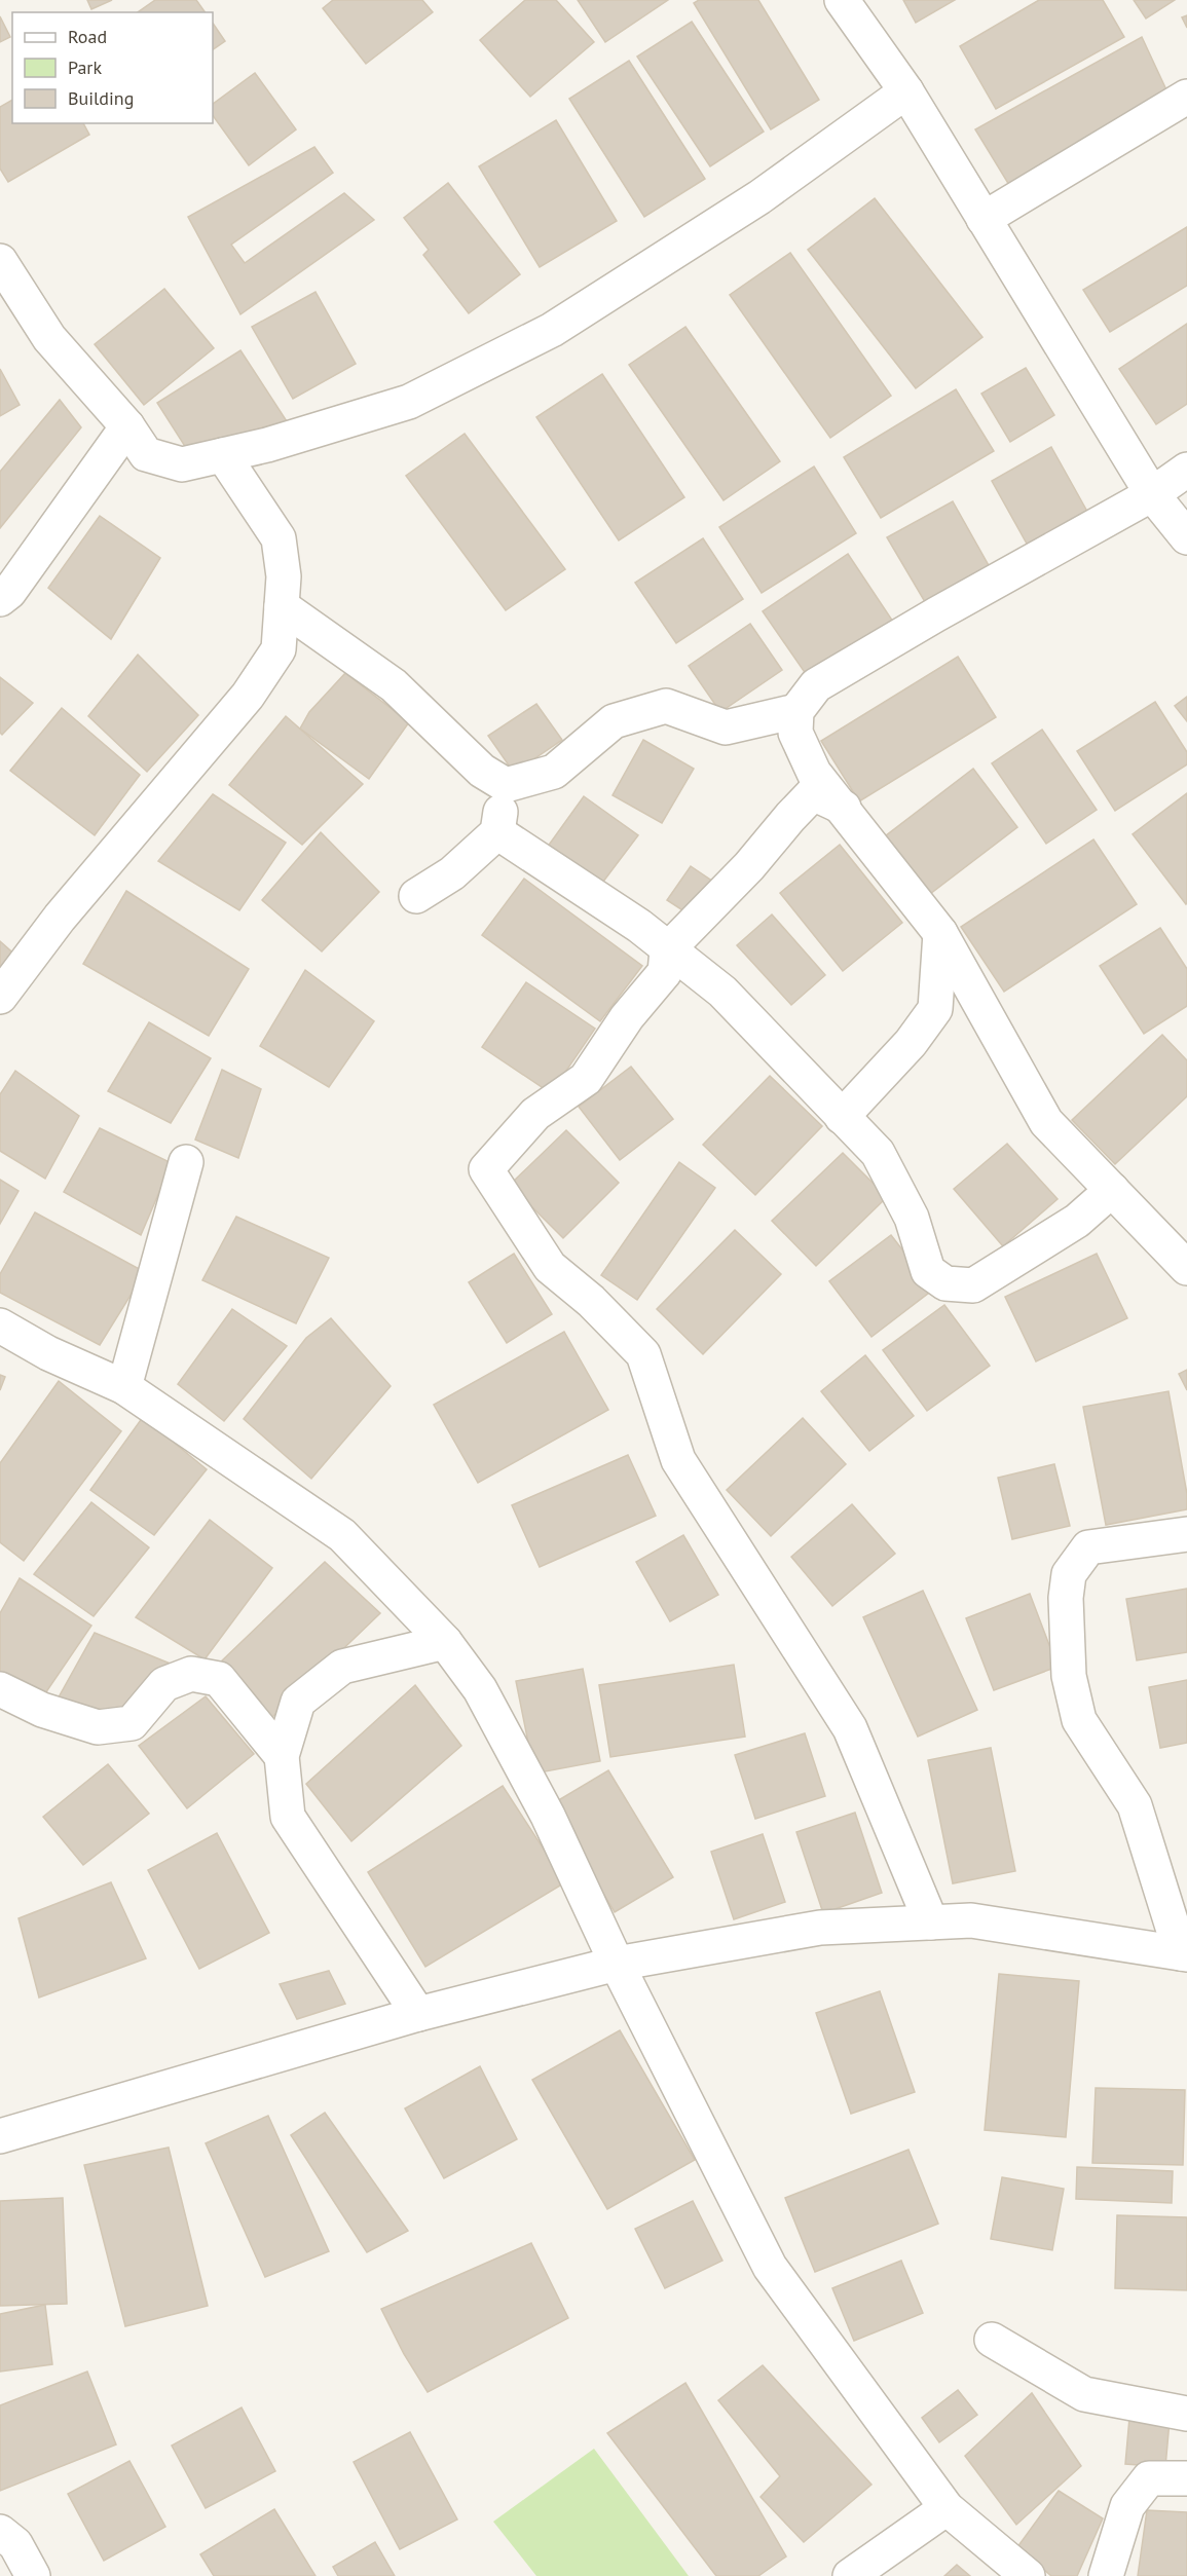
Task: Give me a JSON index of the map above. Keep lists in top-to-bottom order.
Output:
{
  "legend": ["Road", "Park", "Building"]
}
